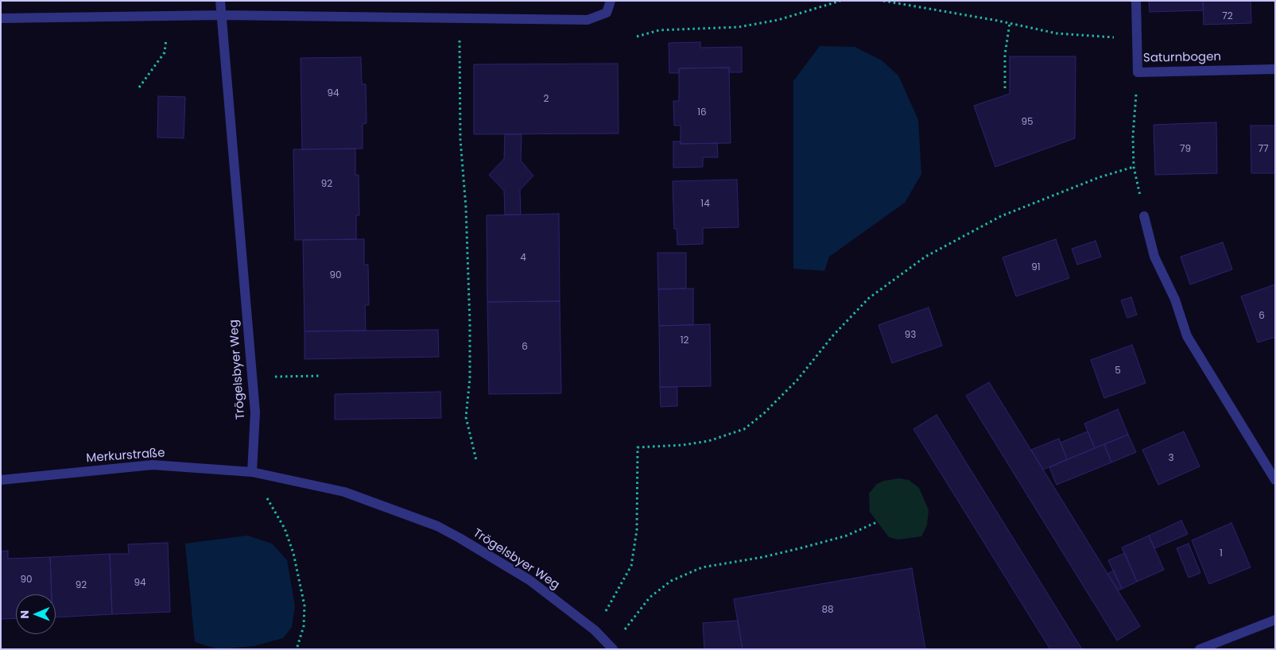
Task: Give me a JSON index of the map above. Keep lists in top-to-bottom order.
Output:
{
  "streets": {
    "street": ["Saturnbogen", "Trögelsbyer Weg", "Merkurstraße"]
  },
  "crossings": [
    ["Trögelsbyer Weg", "Merkurstraße"]
  ],
  "house_numbers": [
    "72",
    "94",
    "2",
    "16",
    "95",
    "79",
    "77",
    "92",
    "14",
    "4",
    "91",
    "90",
    "6",
    "93",
    "12",
    "6",
    "5",
    "3",
    "1",
    "90",
    "94",
    "92",
    "88"
  ],
  "north": "left"
}
